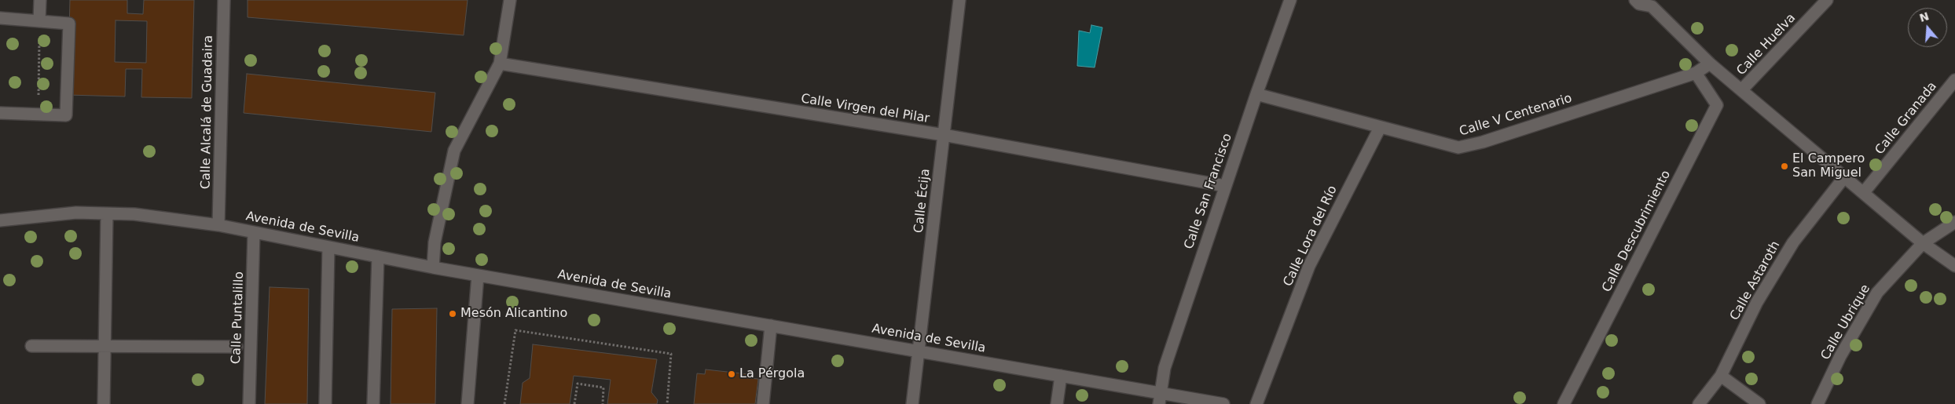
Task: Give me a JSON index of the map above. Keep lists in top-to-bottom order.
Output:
{
  "streets": {
    "street": [
      "Calle Huelva",
      "Calle Virgen del Pilar",
      "Calle Alcalá de Guadaira",
      "Calle V Centenario",
      "Calle Granada",
      "Calle San Francisco",
      "Calle Écija",
      "Avenida de Sevilla",
      "Calle Descubrimiento",
      "Calle Lora del Río",
      "Calle Astaroth",
      "Calle Puntalillo",
      "Calle Ubrique"
    ]
  },
  "crossings": [
    ["Calle Virgen del Pilar", "Calle San Francisco"],
    ["Calle Virgen del Pilar", "Calle Écija"],
    ["Calle Alcalá de Guadaira", "Avenida de Sevilla"],
    ["Calle V Centenario", "Calle San Francisco"],
    ["Calle V Centenario", "Calle Descubrimiento"],
    ["Calle V Centenario", "Calle Lora del Río"],
    ["Calle San Francisco", "Avenida de Sevilla"],
    ["Calle Écija", "Avenida de Sevilla"],
    ["Avenida de Sevilla", "Calle Puntalillo"]
  ],
  "places": ["El Campero San Miguel", "Mesón Alicantino", "La Pérgola"],
  "north": "top"
}
